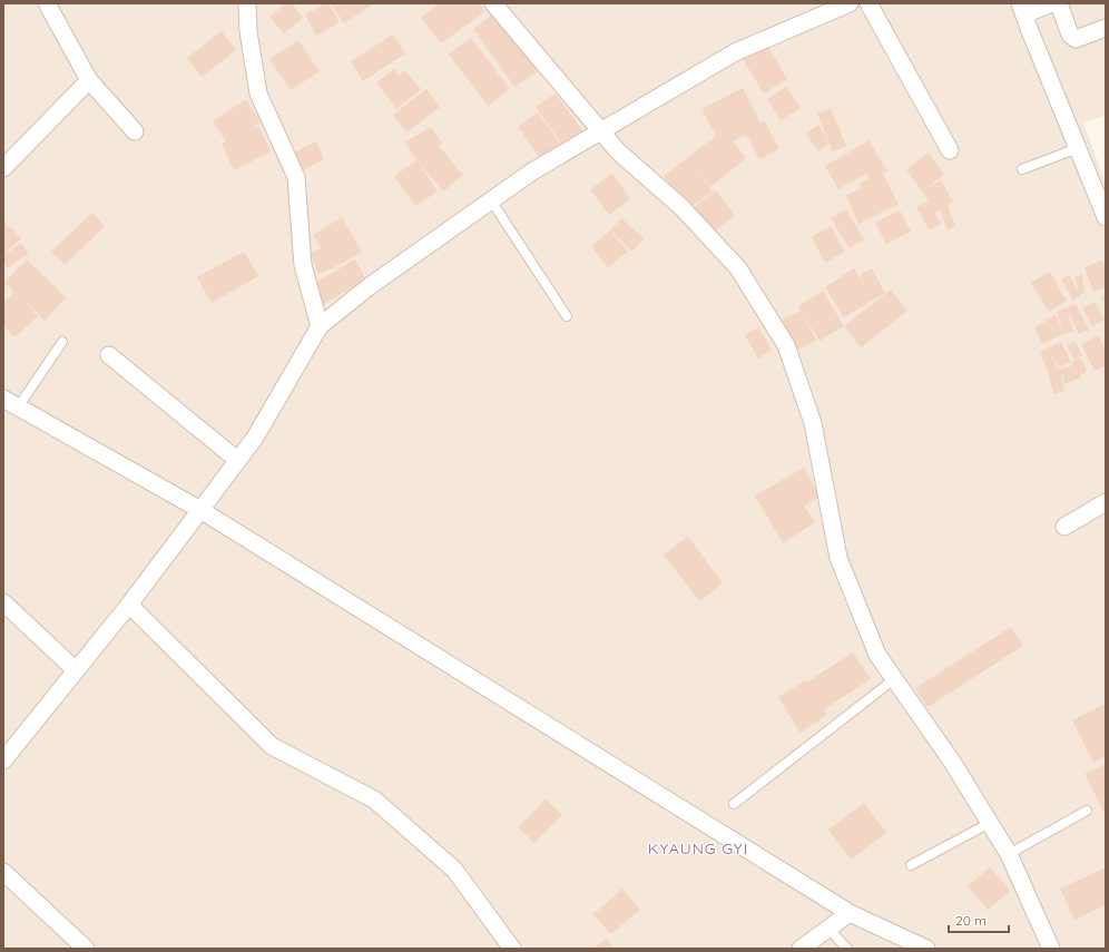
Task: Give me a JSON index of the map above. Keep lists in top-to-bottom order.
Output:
{
  "districts": ["KYAUNG GYI"],
  "scale_bar": "20 m"
}
